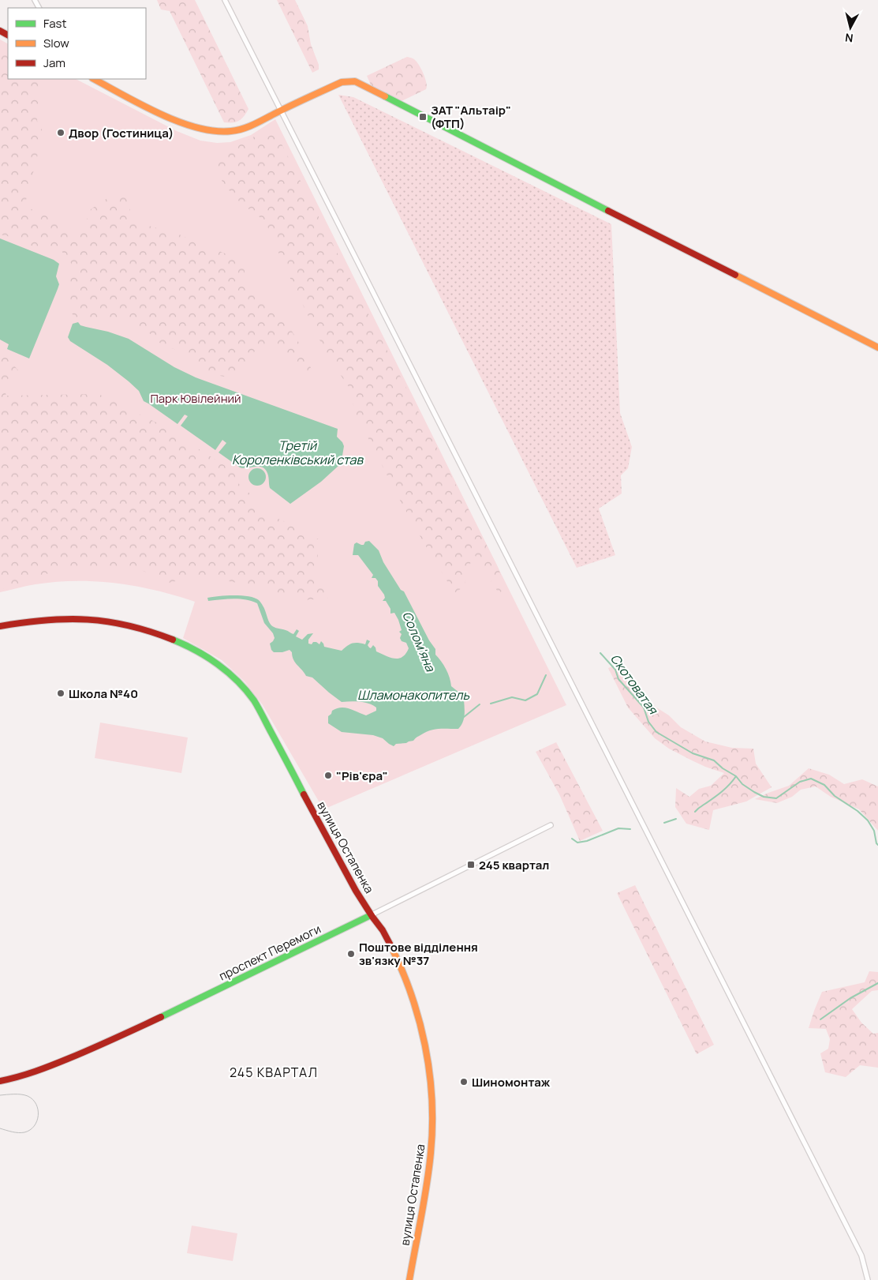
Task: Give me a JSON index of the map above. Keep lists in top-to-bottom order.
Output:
{
  "streets": {
    "street": ["вулиця Остапенка", "проспект Перемоги"]
  },
  "crossings": [
    ["вулиця Остапенка", "проспект Перемоги"]
  ],
  "districts": ["245 КВАРТАЛ"],
  "water": [
    "Третій Короленківський став",
    "Солом'яна",
    "Скотоватая",
    "Шламонакопитель"
  ],
  "parks": ["Парк Ювілейний"],
  "places": {
    "transit": ["ЗАТ \"Альтаір\" (ФТП)", "245 квартал"],
    "other": [
      "Двор (Гостиница)",
      "Школа №40",
      "\"Рів'єра\"",
      "Поштове відділення зв'язку №37",
      "Шиномонтаж"
    ]
  },
  "legend": ["Fast", "Slow", "Jam"],
  "north": "bottom"
}
